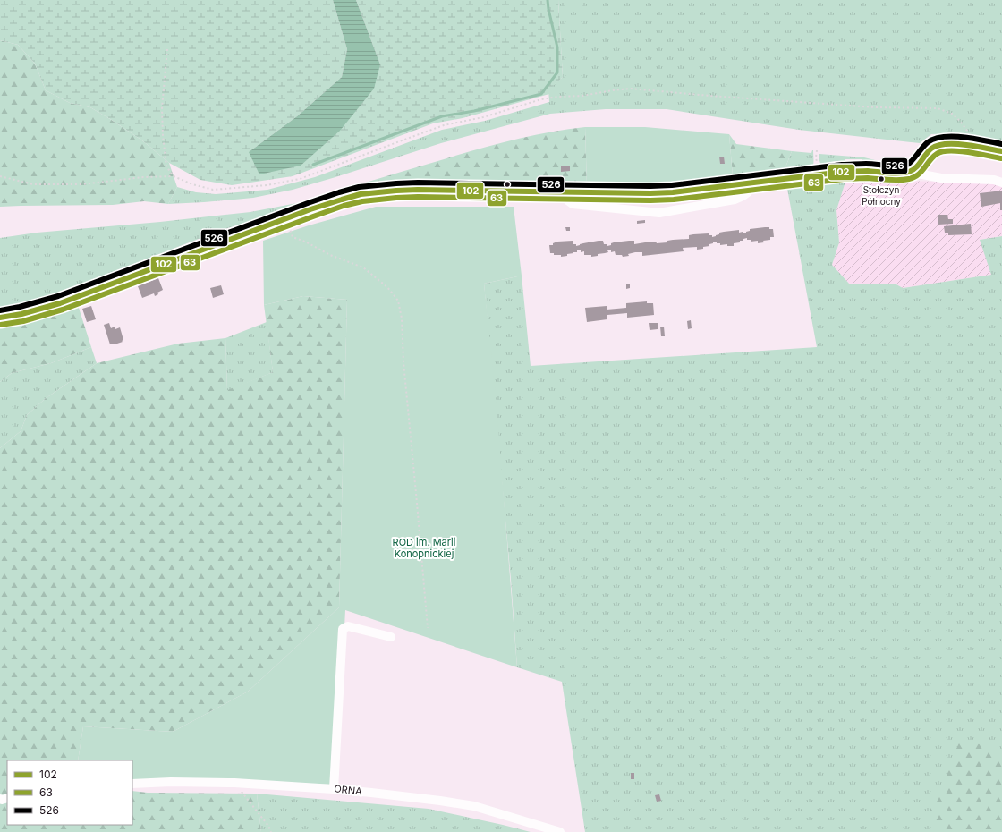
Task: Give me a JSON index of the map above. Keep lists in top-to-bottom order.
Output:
{
  "streets": {
    "street": ["ORNA"]
  },
  "parks": ["ROD im. Marii Konopnickiej"],
  "places": ["Stołczyn Północny"],
  "lines": ["transit line 526", "transit line 102", "transit line 63"],
  "legend": ["102", "63", "526"]
}
